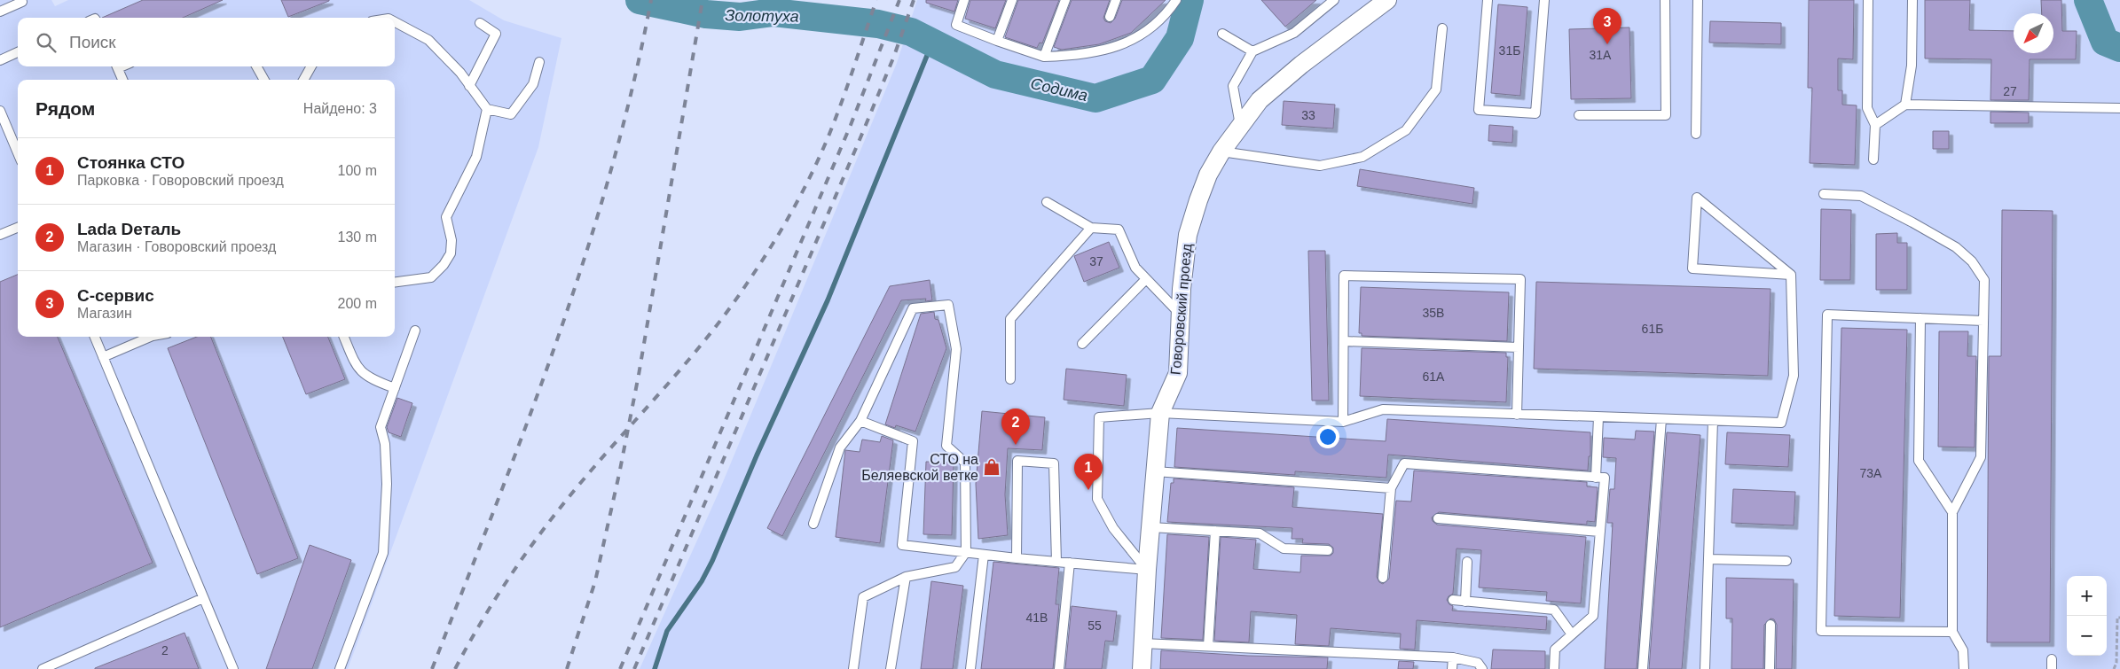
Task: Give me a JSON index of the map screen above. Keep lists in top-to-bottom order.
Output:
{
  "streets": {
    "street": ["Говоровский проезд"]
  },
  "water": ["Золотуха", "Содима"],
  "places": {
    "shop": ["СТО на Беляевской ветке"]
  },
  "house_numbers": [
    "31Б",
    "31А",
    "27",
    "33",
    "37",
    "35В",
    "61Б",
    "61А",
    "73А",
    "41В",
    "55",
    "2"
  ],
  "north": "bottom left",
  "page": {
    "pins": ["3", "2", "1"],
    "search": "Поиск",
    "heading": ["Рядом", "Найдено: 3"],
    "list": [
      {
        "mark": "1",
        "name": "Стоянка СТО",
        "note": "Парковка · Говоровский проезд",
        "value": "100 m"
      },
      {
        "mark": "2",
        "name": "Lada Dеталь",
        "note": "Магазин · Говоровский проезд",
        "value": "130 m"
      },
      {
        "mark": "3",
        "name": "С-сервис",
        "note": "Магазин",
        "value": "200 m"
      }
    ],
    "map_buttons": ["+", "−"]
  }
}
